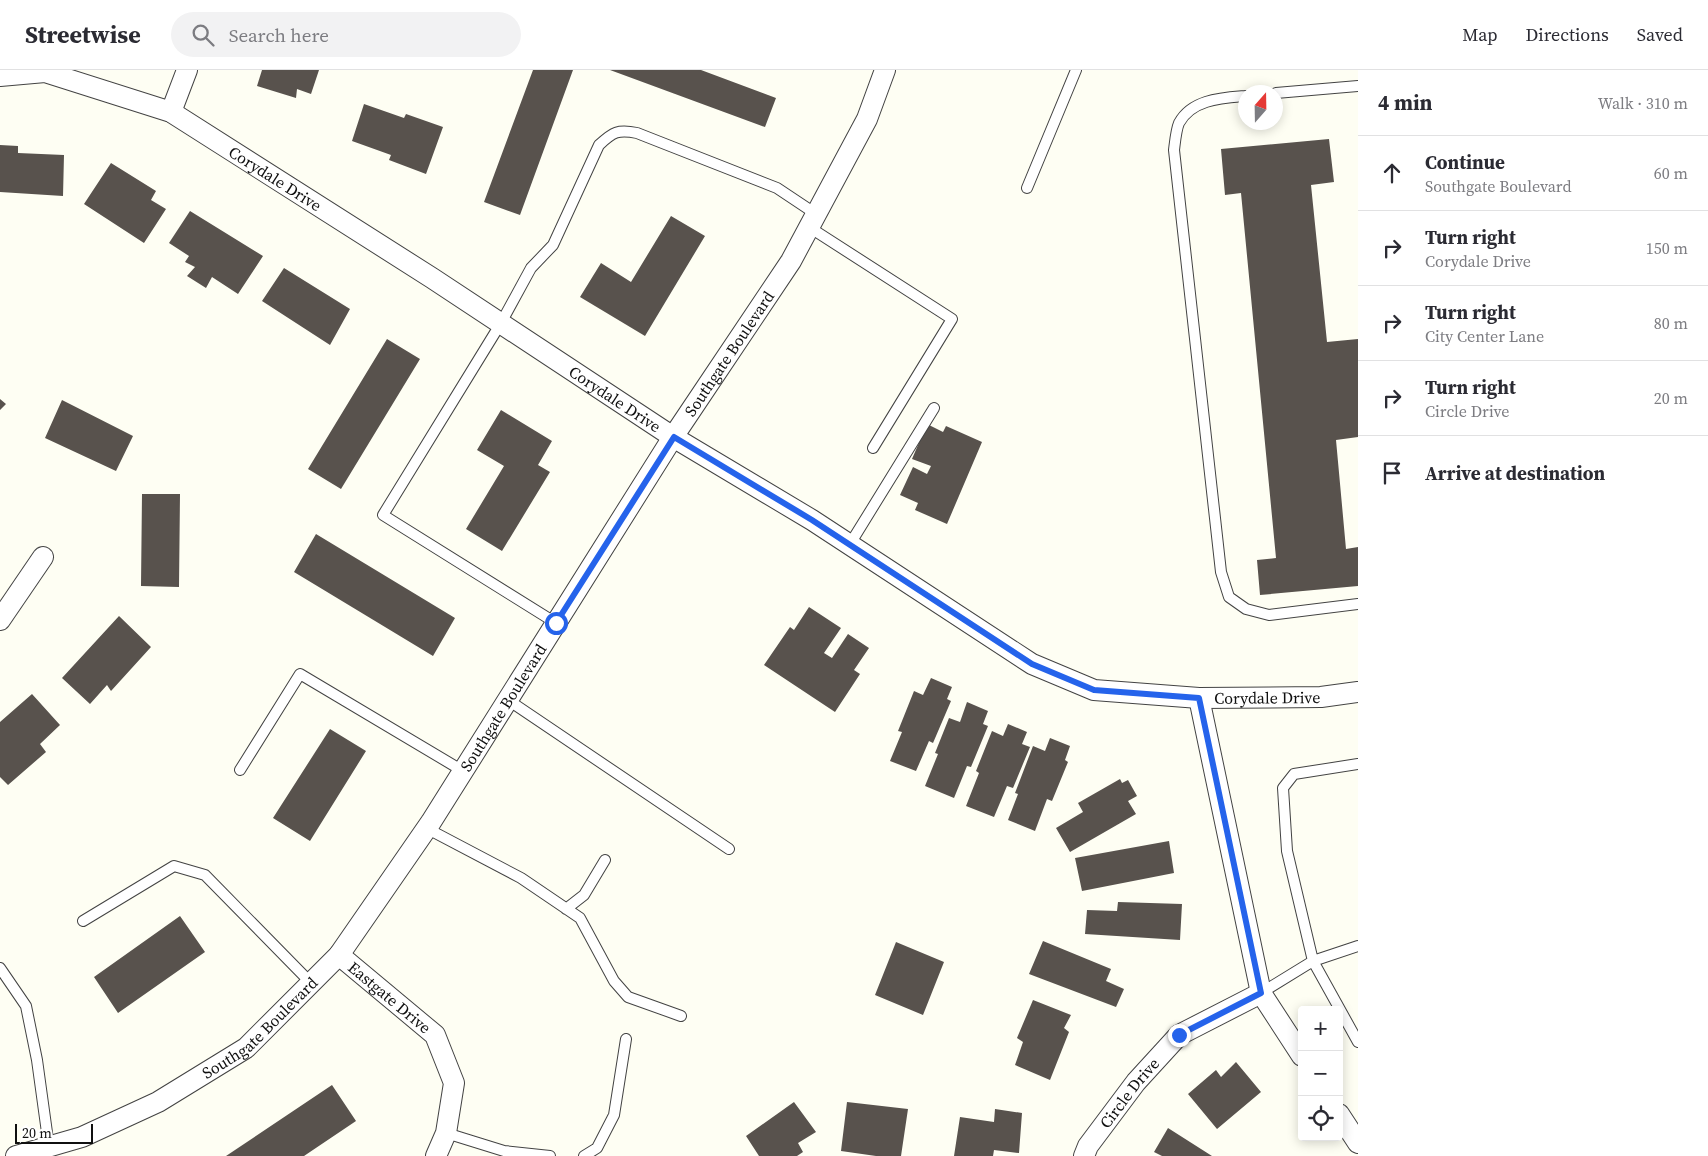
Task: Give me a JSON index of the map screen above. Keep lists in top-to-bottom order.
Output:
{
  "streets": {
    "street": [
      "Corydale Drive",
      "Southgate Boulevard",
      "Eastgate Drive",
      "Circle Drive"
    ]
  },
  "crossings": [
    ["Corydale Drive", "Southgate Boulevard"],
    ["Southgate Boulevard", "Eastgate Drive"]
  ],
  "scale_bar": "20 m",
  "north": "top",
  "page": {
    "header": "Streetwise",
    "search": "Search here",
    "nav": ["Map", "Directions", "Saved"],
    "heading": ["4 min", "Walk · 310 m"],
    "list": [
      ["Continue", "Southgate Boulevard", "60 m"],
      ["Turn right", "Corydale Drive", "150 m"],
      ["Turn right", "City Center Lane", "80 m"],
      ["Turn right", "Circle Drive", "20 m"],
      "Arrive at destination"
    ],
    "map_buttons": ["+", "−"],
    "scale": "20 m"
  }
}
